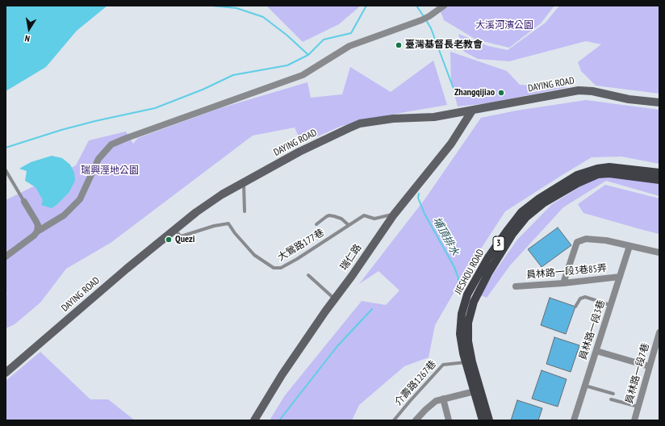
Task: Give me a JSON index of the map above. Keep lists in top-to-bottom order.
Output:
{
  "streets": {
    "main road": ["3", "JIESHOU ROAD"],
    "street": [
      "DAYING ROAD",
      "瑞仁路",
      "員林路一段3巷85弄",
      "員林路一段3巷",
      "員林路一段7巷"
    ],
    "lane": ["大鶯路177巷", "介壽路1267巷"]
  },
  "crossings": [
    ["DAYING ROAD", "大鶯路177巷"],
    ["DAYING ROAD", "瑞仁路"],
    ["大鶯路177巷", "瑞仁路"],
    ["JIESHOU ROAD", "介壽路1267巷"],
    ["員林路一段3巷85弄", "員林路一段3巷"]
  ],
  "water": ["埔頂排水"],
  "parks": ["大溪河濱公園", "瑞興溼地公園"],
  "places": ["臺灣基督長老教會", "Zhangqijiao", "Quezi"],
  "north": "bottom"
}
